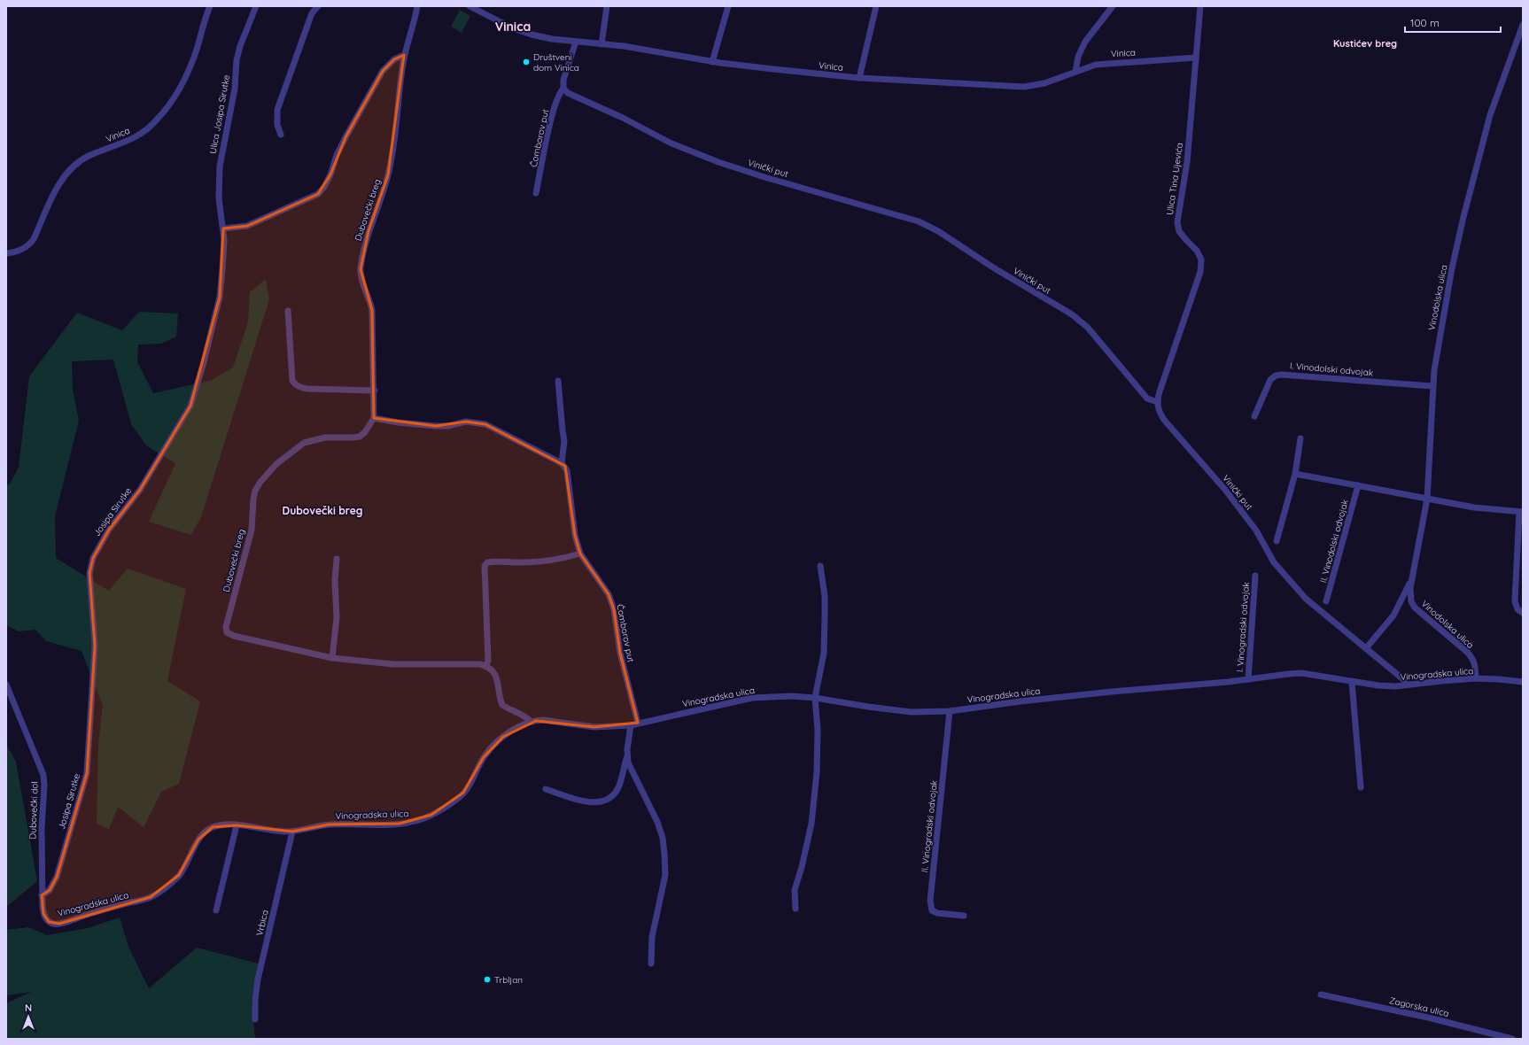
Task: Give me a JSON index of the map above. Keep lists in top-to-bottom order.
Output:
{
  "streets": {
    "street": [
      "Vinica",
      "Ulica Josipa Sirutke",
      "Čomborov put",
      "Vinički put",
      "Ulica Tina Ujevića",
      "Dubovečki breg",
      "Vinodolska ulica",
      "I. Vinodolski odvojak",
      "Josipa Sirutke",
      "II. Vinodolski odvojak",
      "I. Vinogradski odvojak",
      "Vinogradska ulica",
      "Dubovečki dol",
      "II. Vinogradski odvojak",
      "Vrbica",
      "Zagorska ulica"
    ]
  },
  "crossings": [
    ["Vinica", "Ulica Tina Ujevića"],
    ["Ulica Josipa Sirutke", "Josipa Sirutke"],
    ["Čomborov put", "Vinički put"],
    ["Čomborov put", "Vinogradska ulica"],
    ["Vinički put", "Ulica Tina Ujevića"],
    ["Vinički put", "Vinodolska ulica"],
    ["Vinički put", "Vinogradska ulica"],
    ["Vinodolska ulica", "I. Vinodolski odvojak"],
    ["Vinodolska ulica", "Vinogradska ulica"],
    ["Josipa Sirutke", "Dubovečki dol"],
    ["I. Vinogradski odvojak", "Vinogradska ulica"],
    ["Vinogradska ulica", "Dubovečki dol"],
    ["Vinogradska ulica", "II. Vinogradski odvojak"],
    ["Vinogradska ulica", "Vrbica"]
  ],
  "districts": ["Vinica", "Kustićev breg", "Dubovečki breg"],
  "places": ["Društveni dom Vinica", "Trbljan"],
  "scale_bar": "100 m",
  "north": "top"
}
